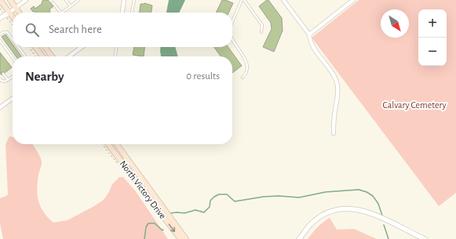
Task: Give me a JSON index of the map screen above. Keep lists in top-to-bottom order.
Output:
{
  "streets": {
    "main road": ["North Victory Drive"]
  },
  "parks": ["Calvary Cemetery"],
  "north": "bottom right",
  "page": {
    "map_buttons": ["+", "−"],
    "search": "Search here",
    "heading": ["Nearby", "0 results"]
  }
}
